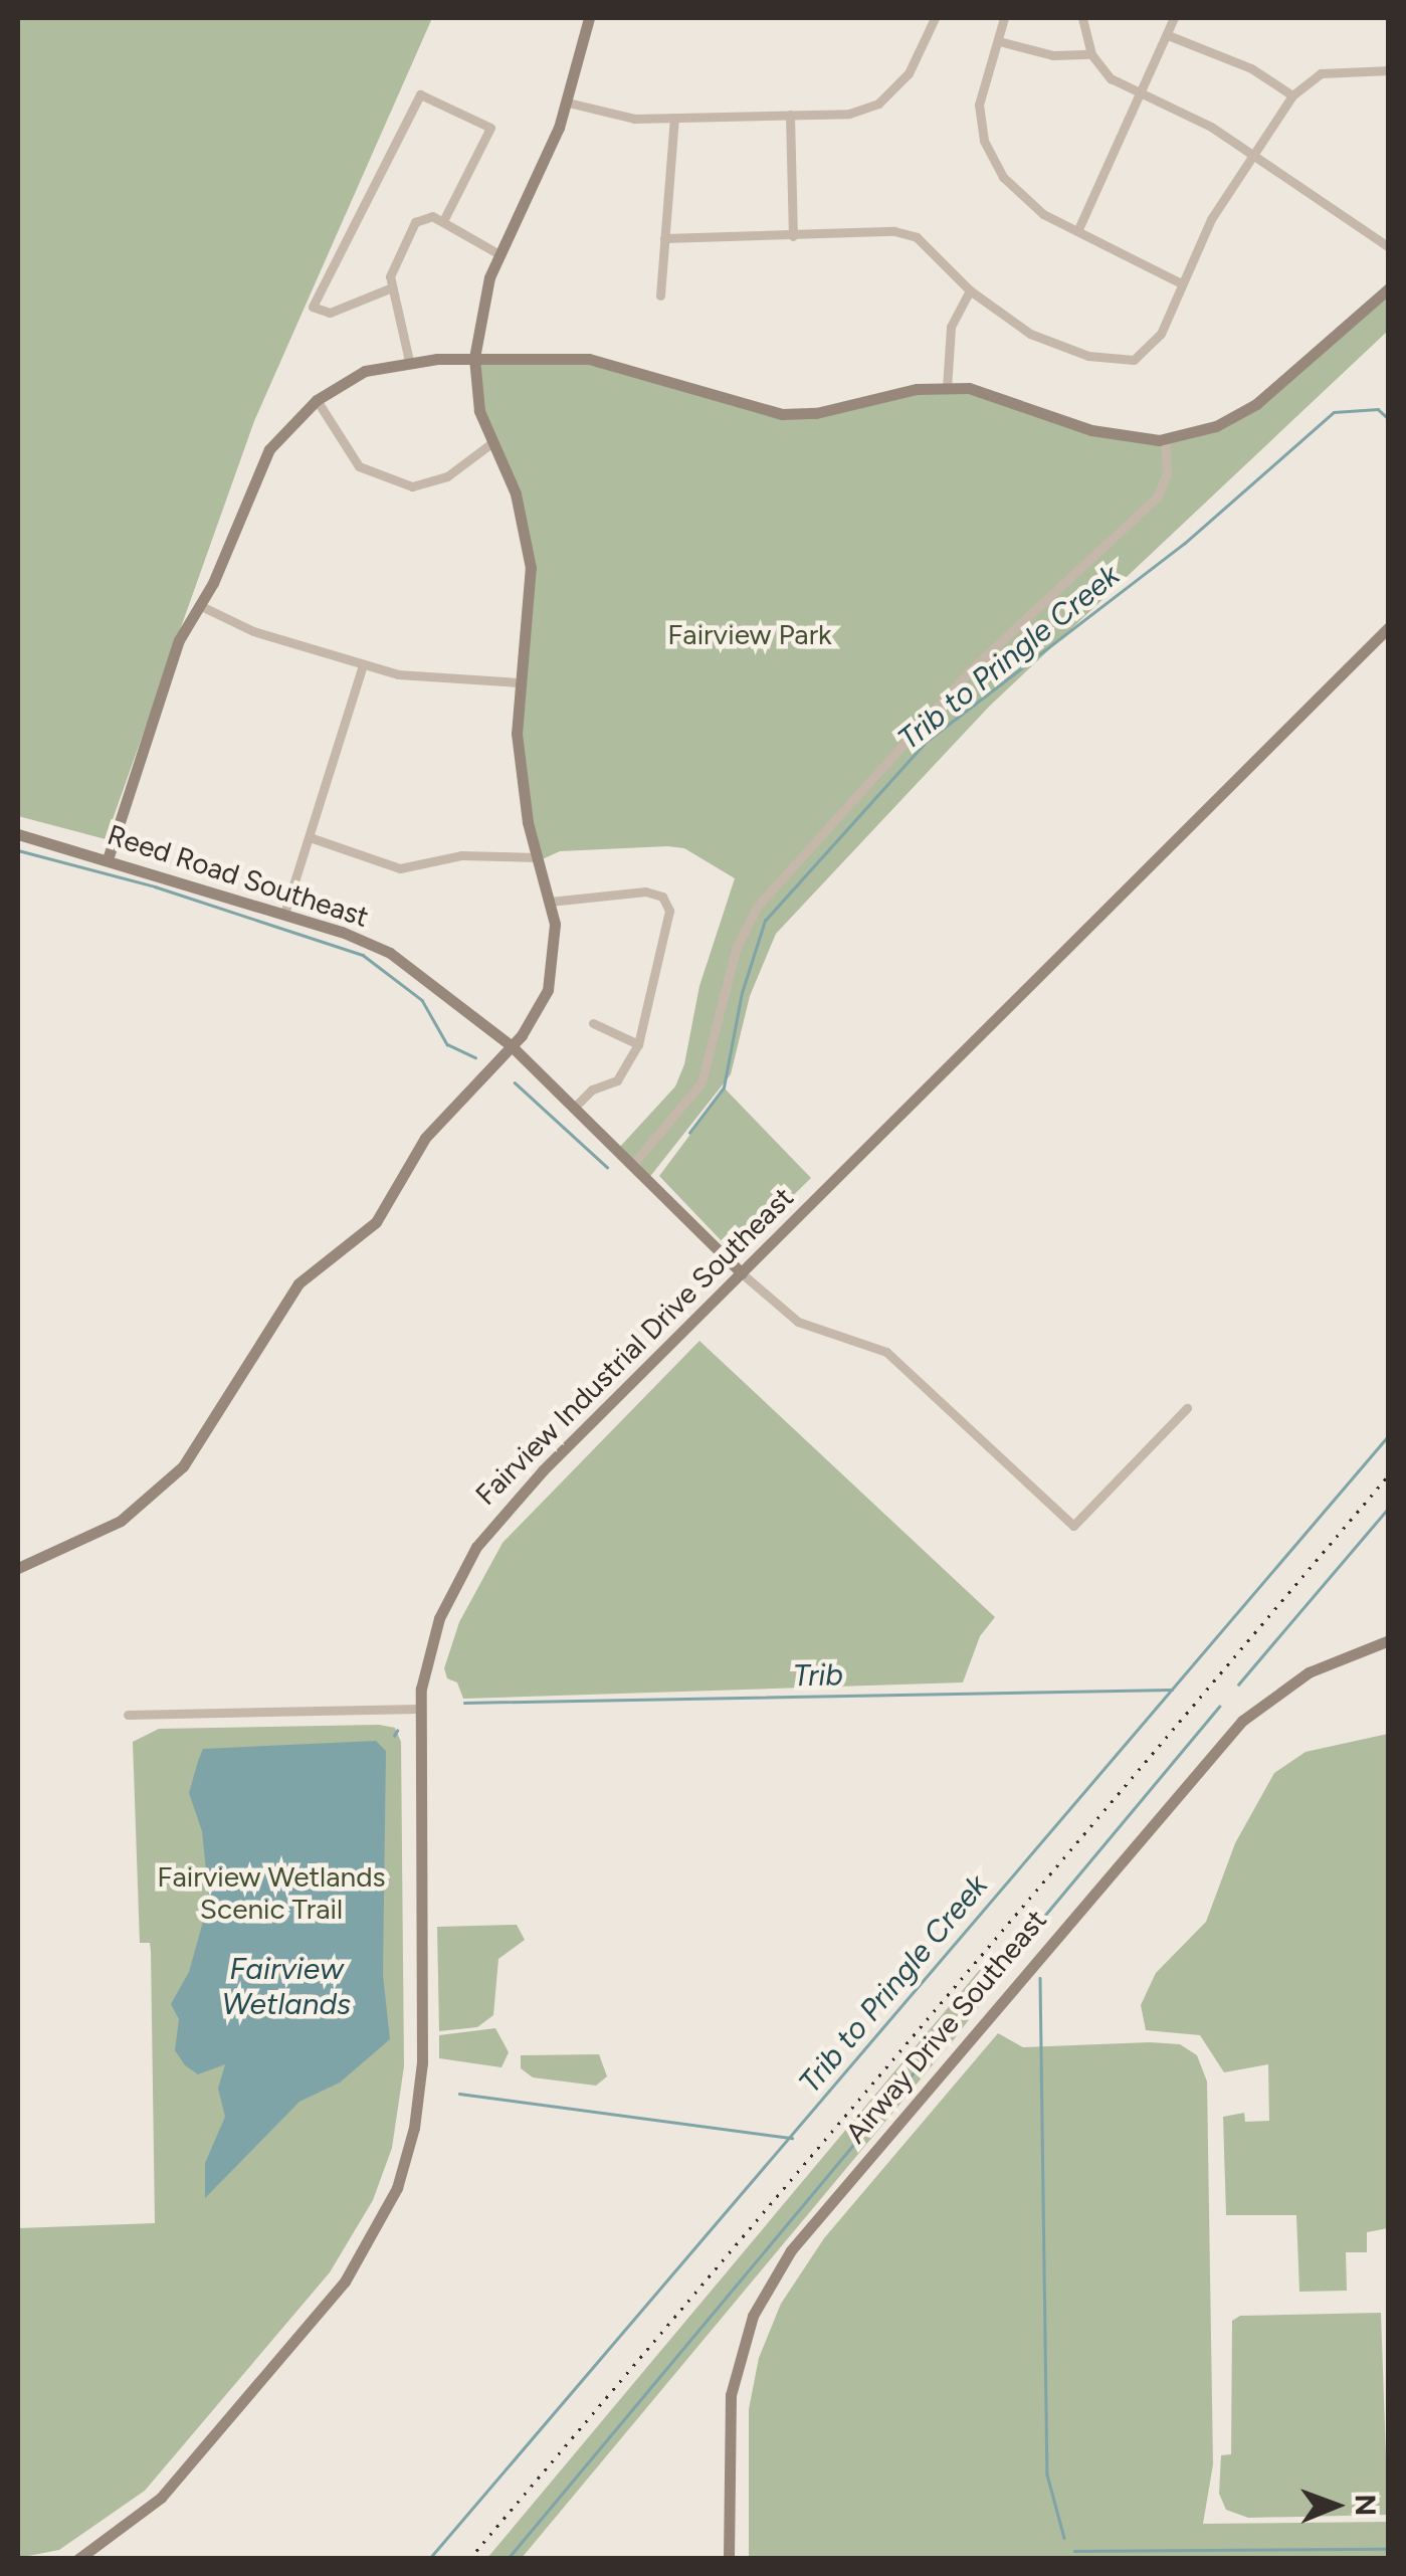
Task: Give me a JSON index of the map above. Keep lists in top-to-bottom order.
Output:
{
  "streets": {
    "street": ["Reed Road Southeast", "Fairview Industrial Drive Southeast", "Airway Drive Southeast"]
  },
  "crossings": [
    ["Reed Road Southeast", "Fairview Industrial Drive Southeast"]
  ],
  "water": ["Trib to Pringle Creek", "Trib", "Fairview Wetlands"],
  "parks": ["Fairview Park", "Fairview Wetlands Scenic Trail"],
  "north": "right"
}
